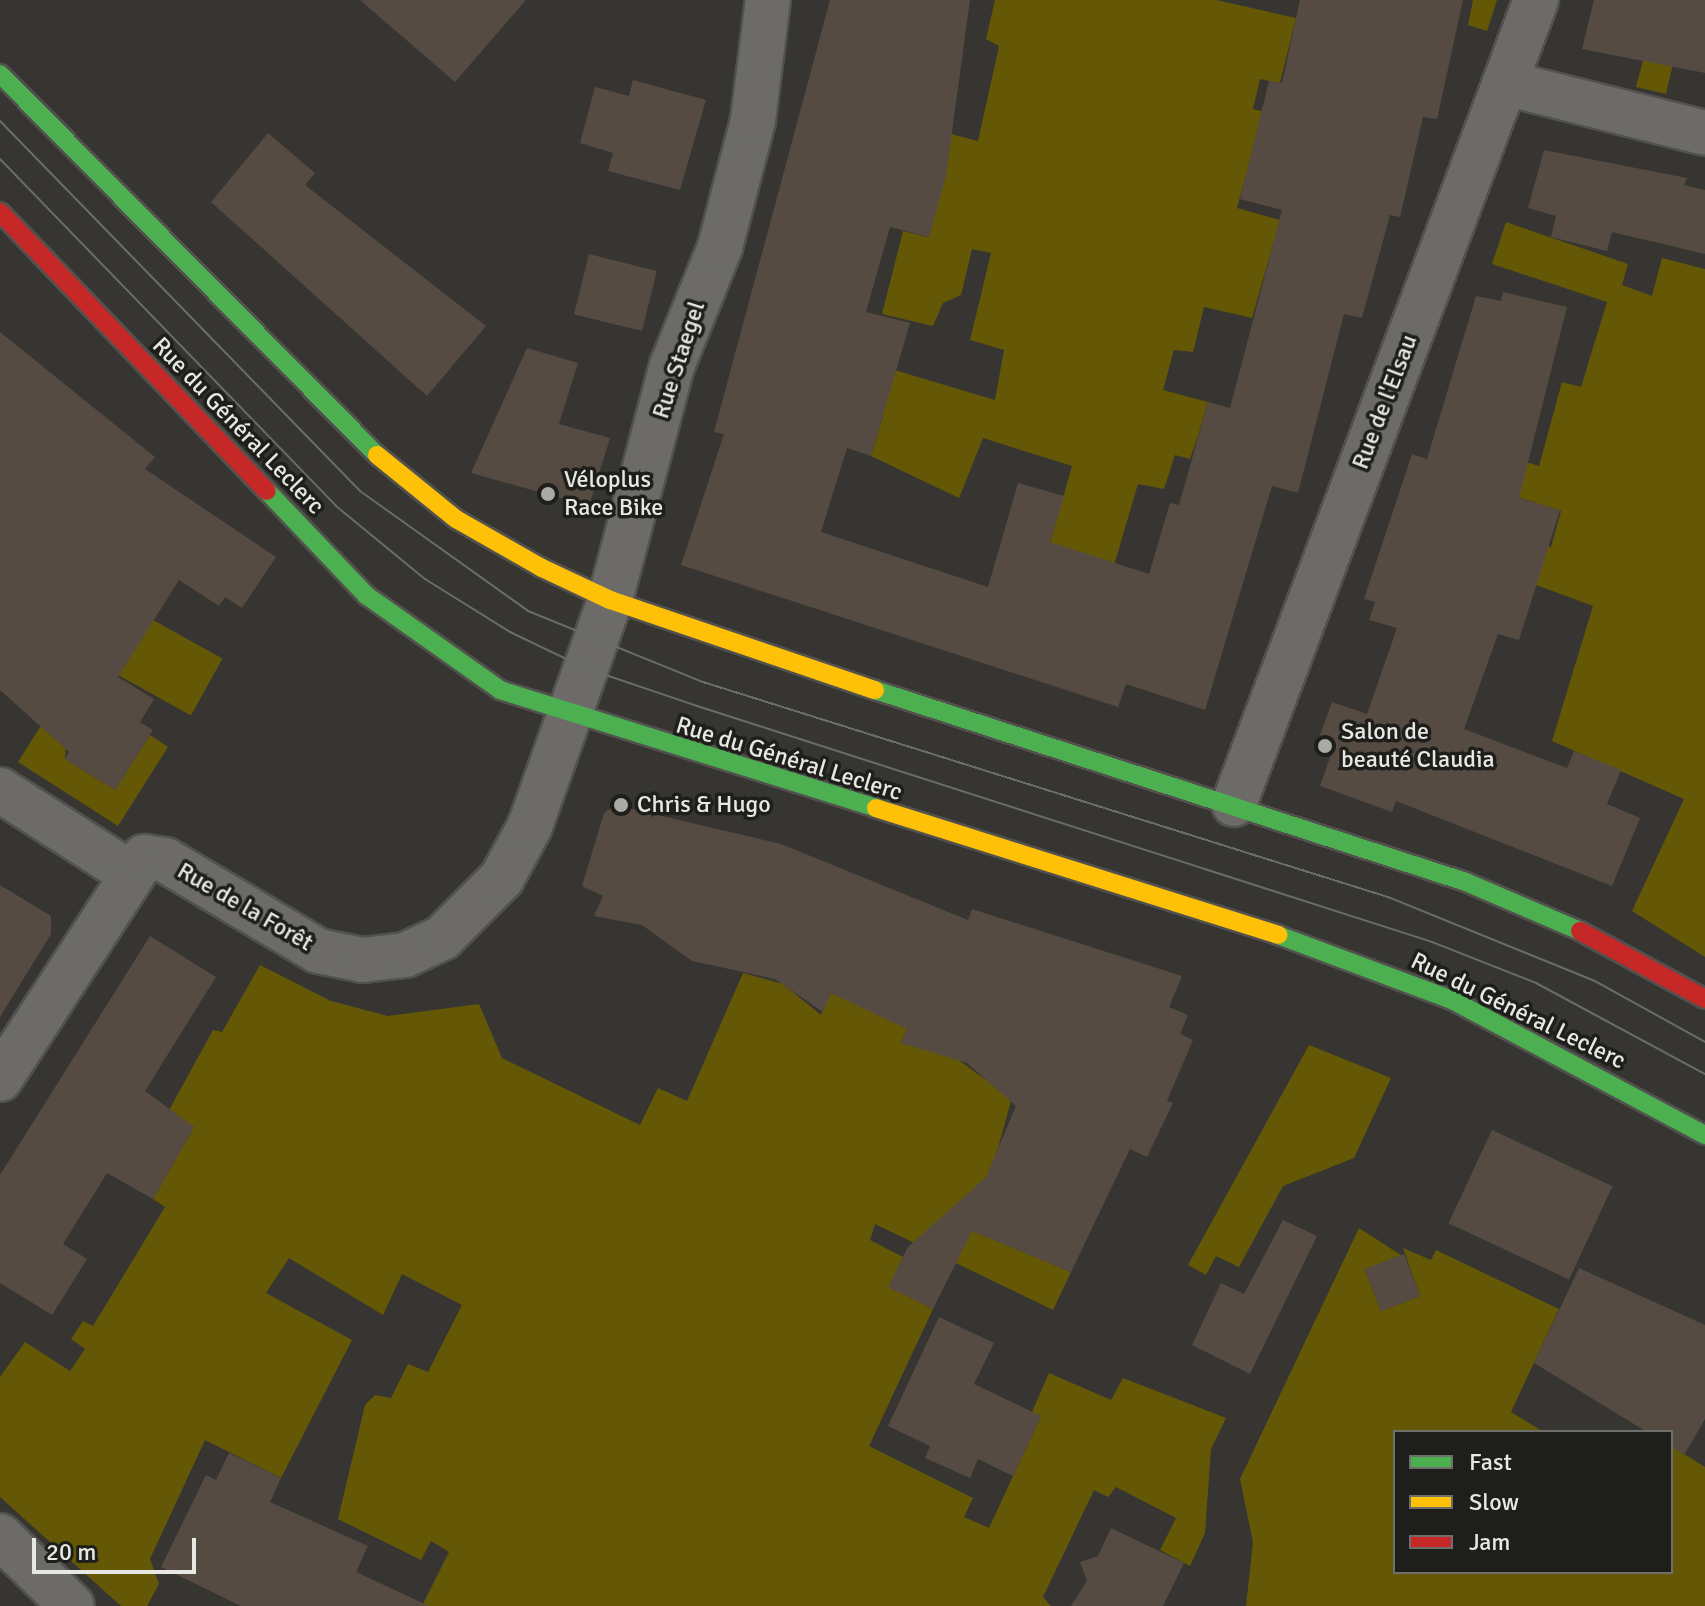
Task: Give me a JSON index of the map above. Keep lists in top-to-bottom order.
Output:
{
  "streets": {
    "main road": ["Rue du Général Leclerc"],
    "street": ["Rue Staegel", "Rue de l'Elsau", "Rue de la Forêt"]
  },
  "crossings": [
    ["Rue Staegel", "Rue du Général Leclerc"],
    ["Rue Staegel", "Rue de la Forêt"],
    ["Rue du Général Leclerc", "Rue de la Forêt"]
  ],
  "places": ["Véloplus Race Bike", "Salon de beauté Claudia", "Chris & Hugo"],
  "legend": ["Fast", "Slow", "Jam"],
  "scale_bar": "20 m"
}
